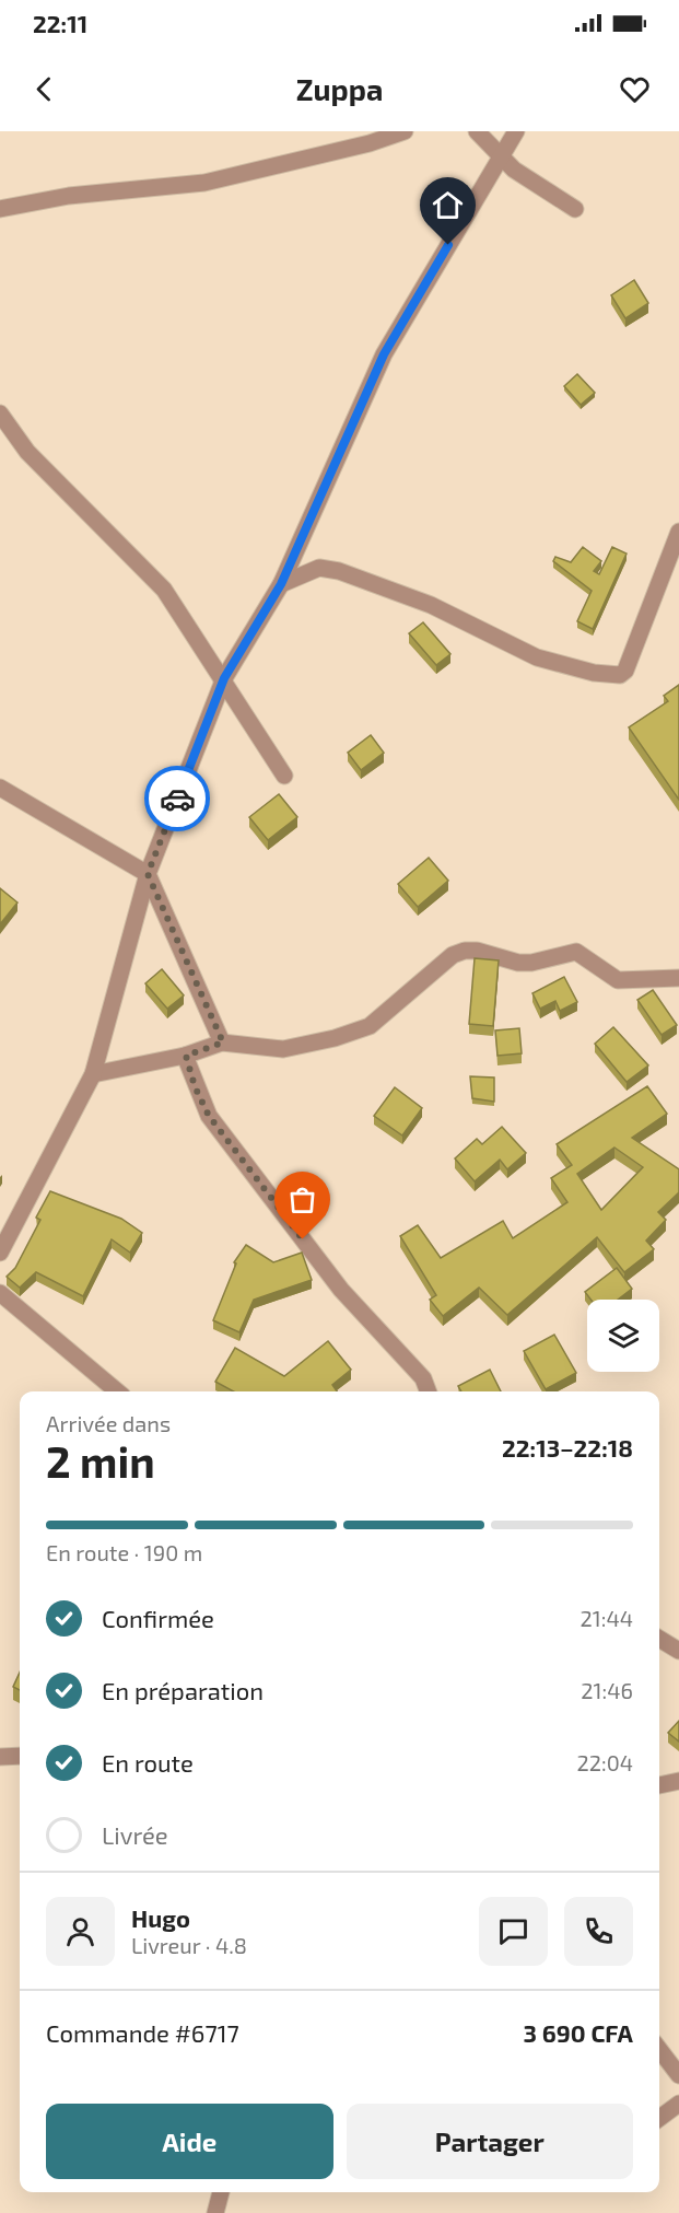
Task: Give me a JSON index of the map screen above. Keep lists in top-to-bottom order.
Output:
{
  "page": {
    "status": "22:11",
    "header": "Zuppa",
    "heading": ["2 min", "Arrivée dans", "22:13–22:18"],
    "panel": [
      "Hugo",
      "Livreur · 4.8",
      "Commande #6717",
      "3 690 CFA"
    ],
    "bar": "En route · 190 m",
    "list": [
      ["Confirmée", "21:44"],
      ["En préparation", "21:46"],
      ["En route", "22:04"],
      "Livrée"
    ],
    "buttons": ["Aide", "Partager"]
  }
}
